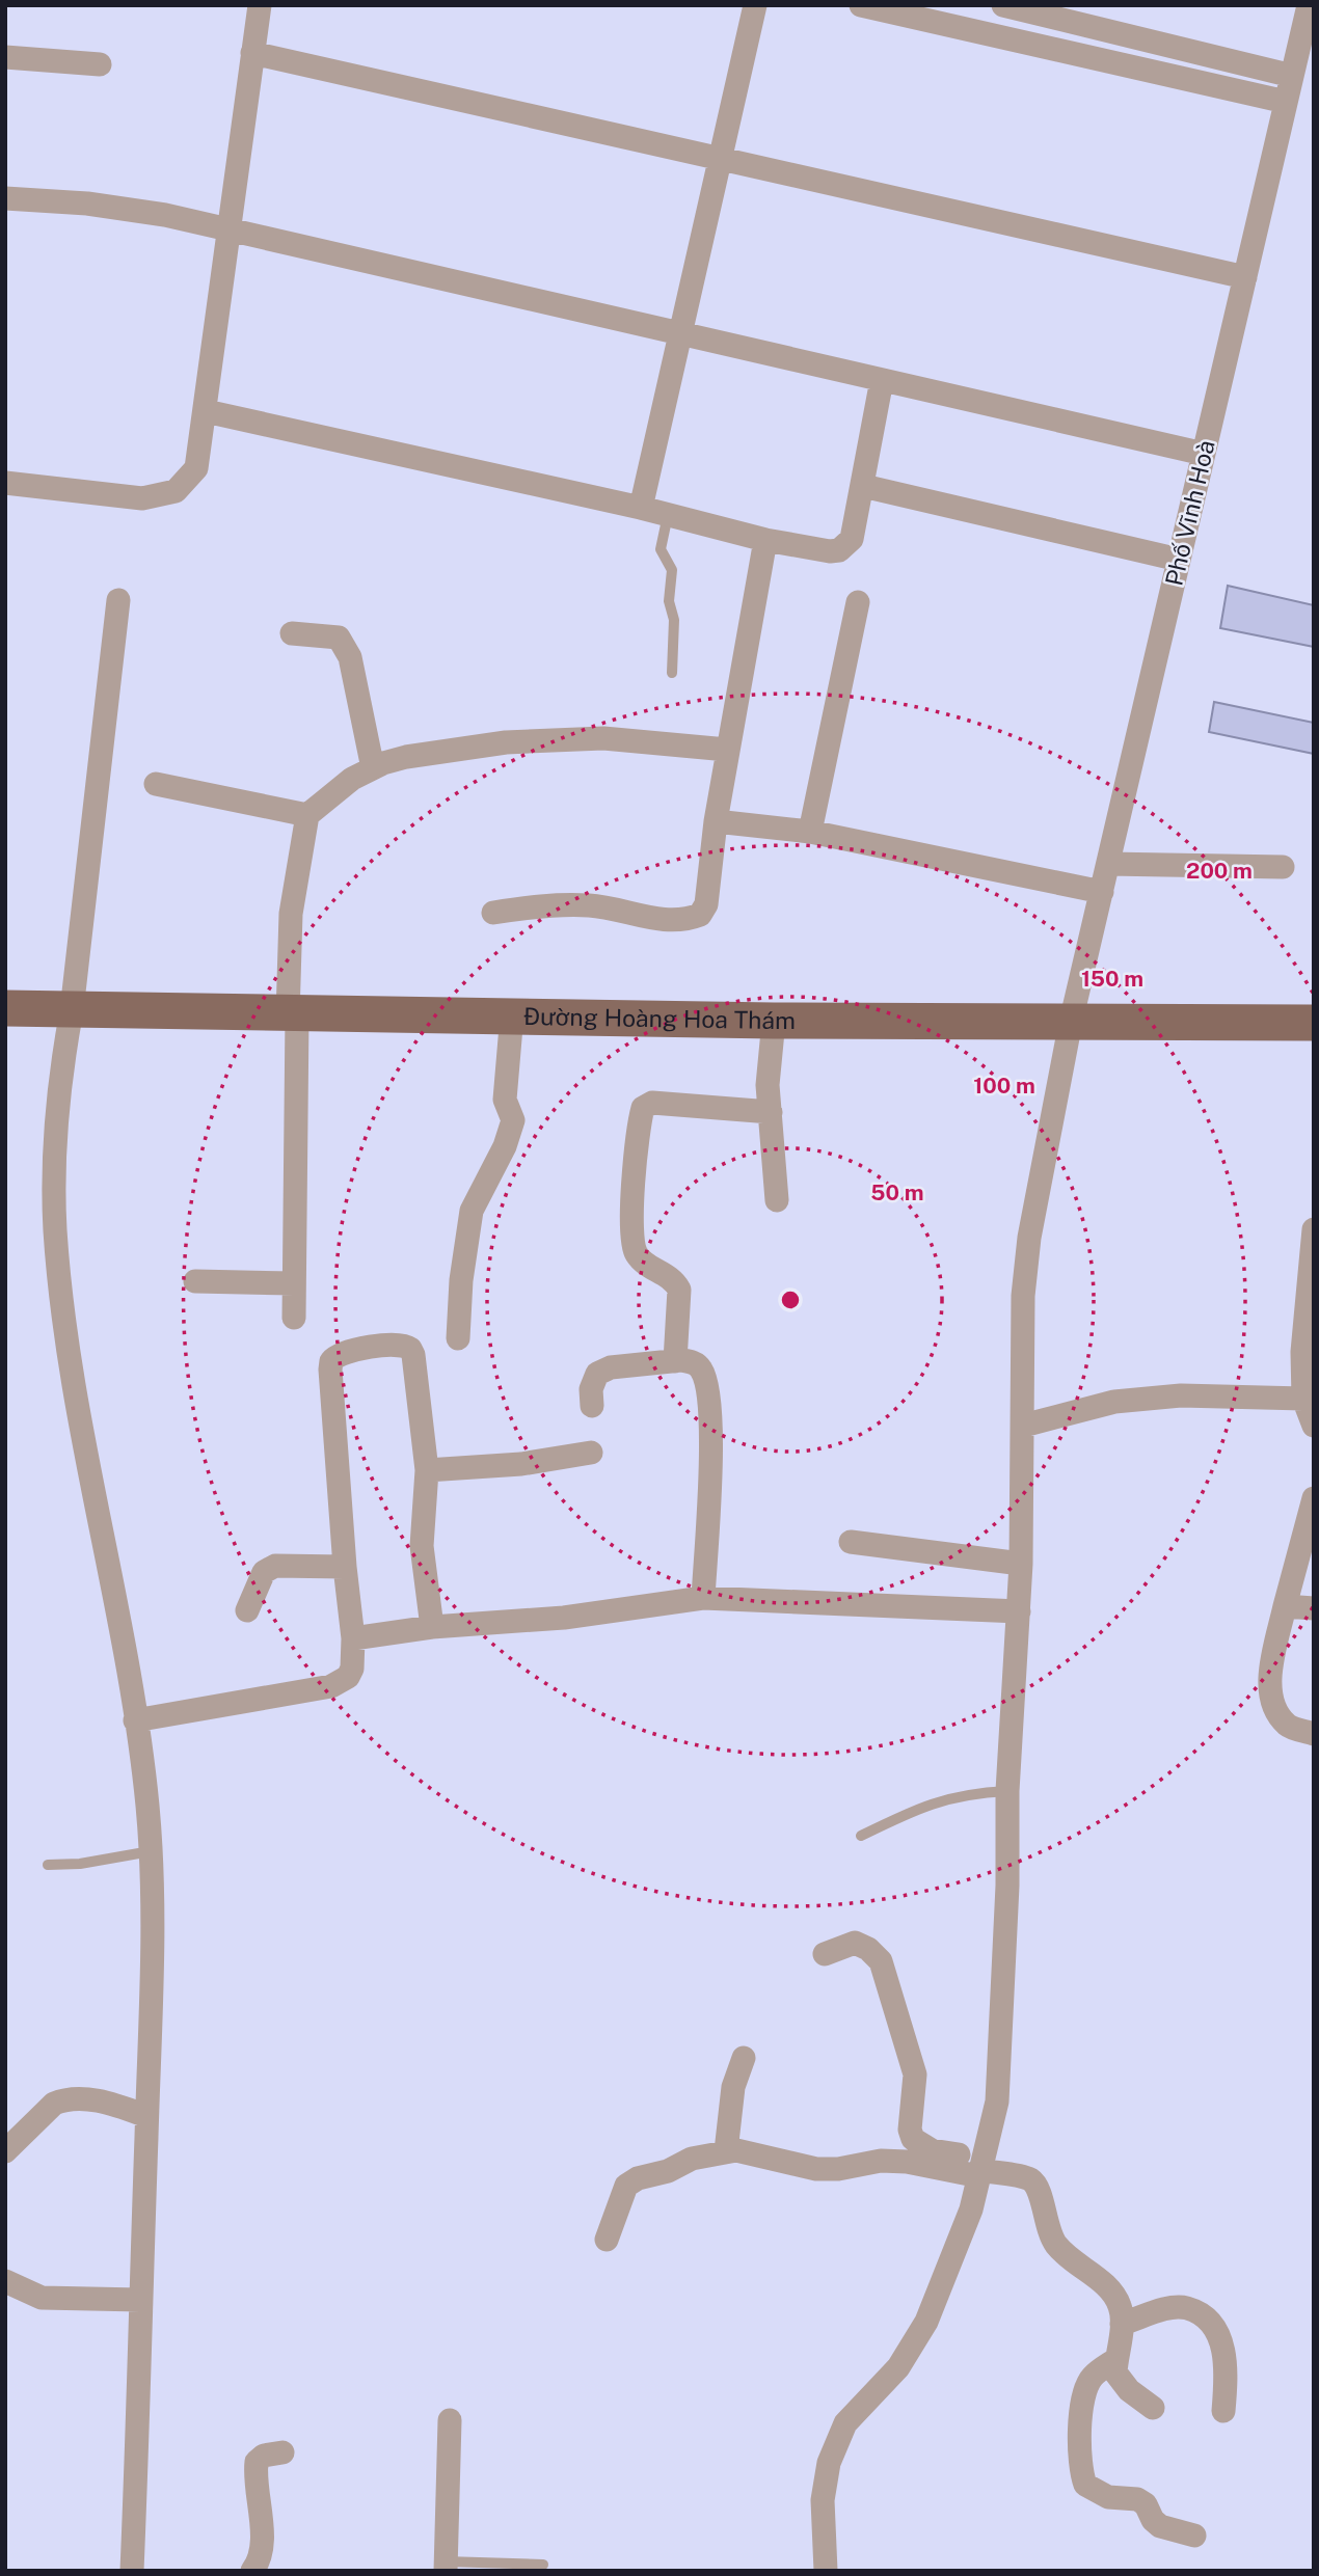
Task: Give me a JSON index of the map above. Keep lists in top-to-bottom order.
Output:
{
  "streets": {
    "main road": ["Đường Hoàng Hoa Thám"],
    "street": ["Phố Vĩnh Hoà"]
  },
  "crossings": [
    ["Phố Vĩnh Hoà", "Đường Hoàng Hoa Thám"]
  ],
  "rings": [
    "200 m",
    "150 m",
    "100 m",
    "50 m"
  ]
}
